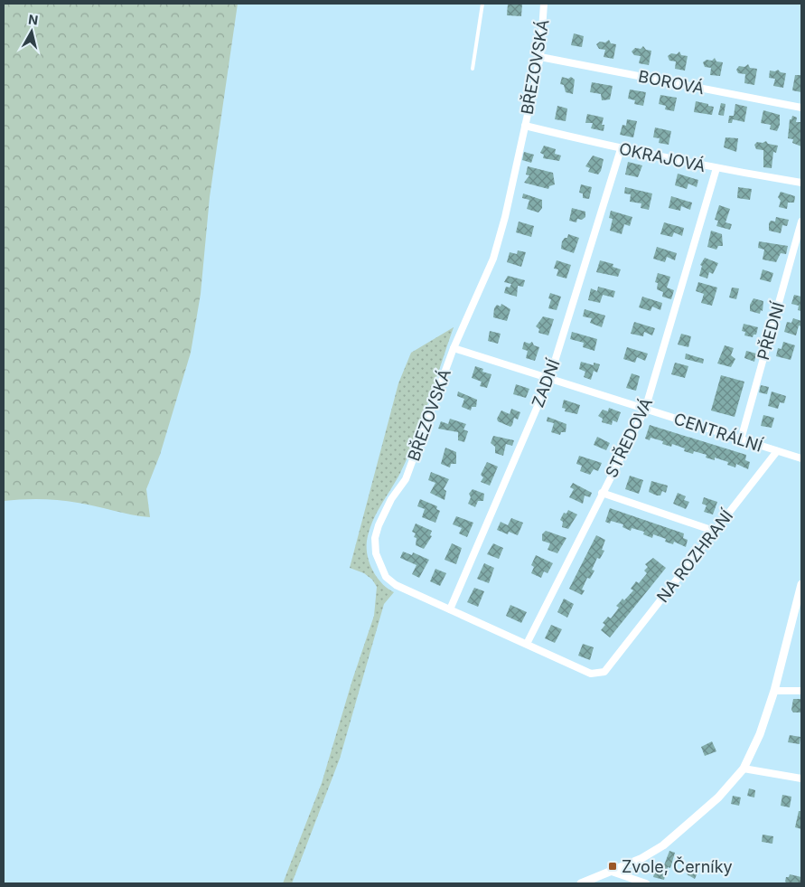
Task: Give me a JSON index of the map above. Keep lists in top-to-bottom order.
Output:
{
  "streets": {
    "street": [
      "BŘEZOVSKÁ",
      "BOROVÁ",
      "OKRAJOVÁ",
      "PŘEDNÍ",
      "ZADNÍ",
      "CENTRÁLNÍ",
      "STŘEDOVÁ",
      "NA ROZHRANÍ"
    ]
  },
  "crossings": [
    ["BŘEZOVSKÁ", "BOROVÁ"],
    ["BŘEZOVSKÁ", "OKRAJOVÁ"],
    ["BŘEZOVSKÁ", "ZADNÍ"],
    ["BŘEZOVSKÁ", "CENTRÁLNÍ"],
    ["BŘEZOVSKÁ", "STŘEDOVÁ"],
    ["BŘEZOVSKÁ", "NA ROZHRANÍ"],
    ["OKRAJOVÁ", "ZADNÍ"],
    ["OKRAJOVÁ", "STŘEDOVÁ"],
    ["PŘEDNÍ", "CENTRÁLNÍ"],
    ["ZADNÍ", "CENTRÁLNÍ"],
    ["CENTRÁLNÍ", "STŘEDOVÁ"],
    ["CENTRÁLNÍ", "NA ROZHRANÍ"]
  ],
  "places": {
    "transit": ["Zvole, Černíky"]
  },
  "north": "top"
}
